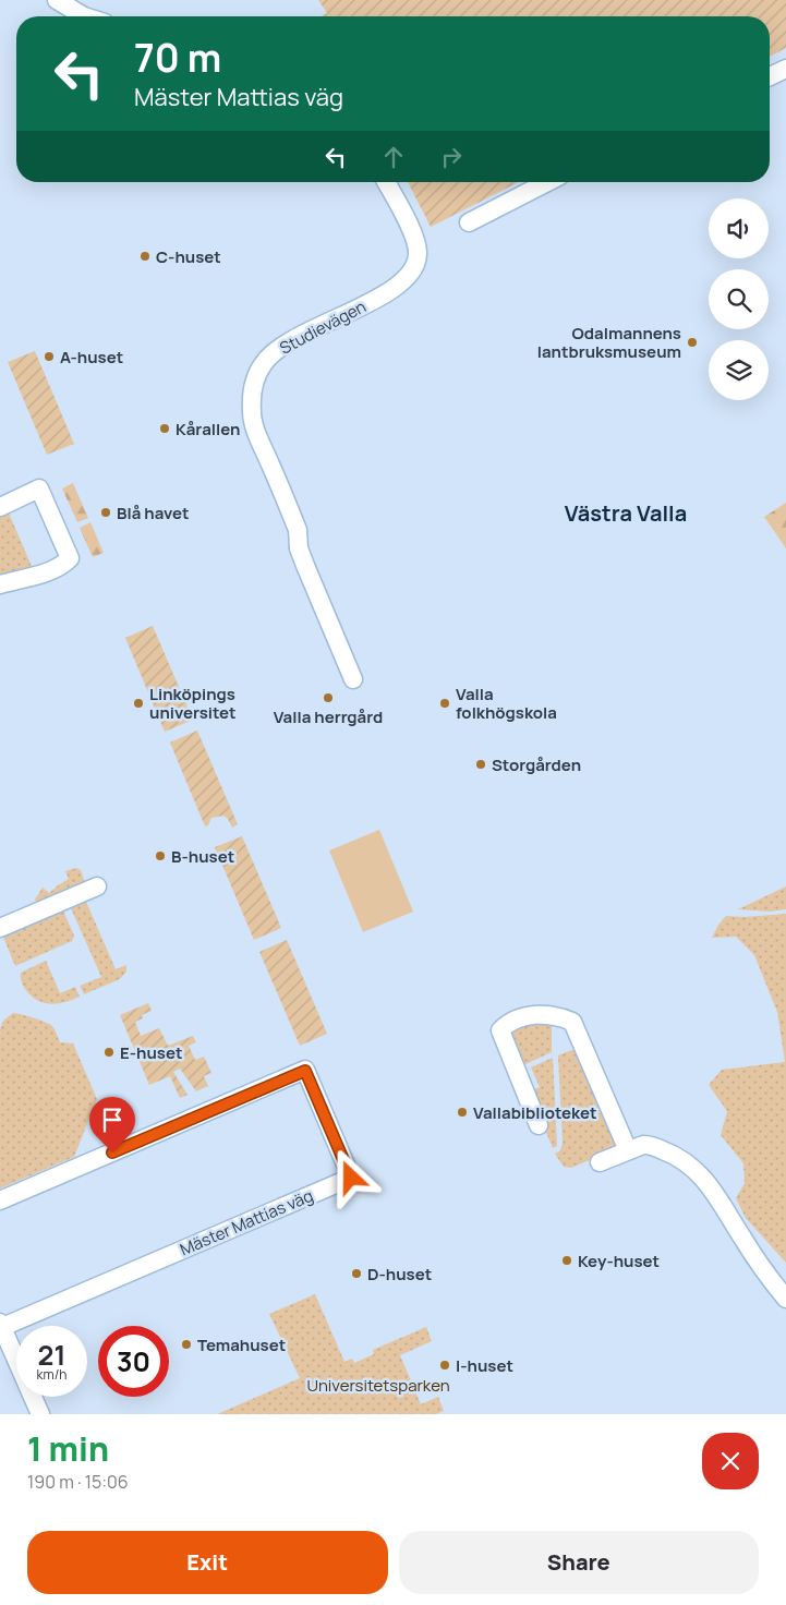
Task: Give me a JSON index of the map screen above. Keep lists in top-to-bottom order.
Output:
{
  "streets": {
    "street": ["Studievägen", "Mäster Mattias väg"]
  },
  "districts": ["Västra Valla"],
  "parks": ["Universitetsparken"],
  "places": [
    "C-huset",
    "Odalmannens lantbruksmuseum",
    "A-huset",
    "Kårallen",
    "Blå havet",
    "Valla herrgård",
    "Linköpings universitet",
    "Valla folkhögskola",
    "Storgården",
    "B-huset",
    "E-huset",
    "Vallabiblioteket",
    "Key-huset",
    "D-huset",
    "Temahuset",
    "I-huset"
  ],
  "page": {
    "turn": ["70 m", "Mäster Mattias väg"],
    "speed": "21 km/h",
    "limit": "30",
    "heading": ["1 min", "190 m · 15:06"],
    "buttons": ["Exit", "Share"]
  }
}
